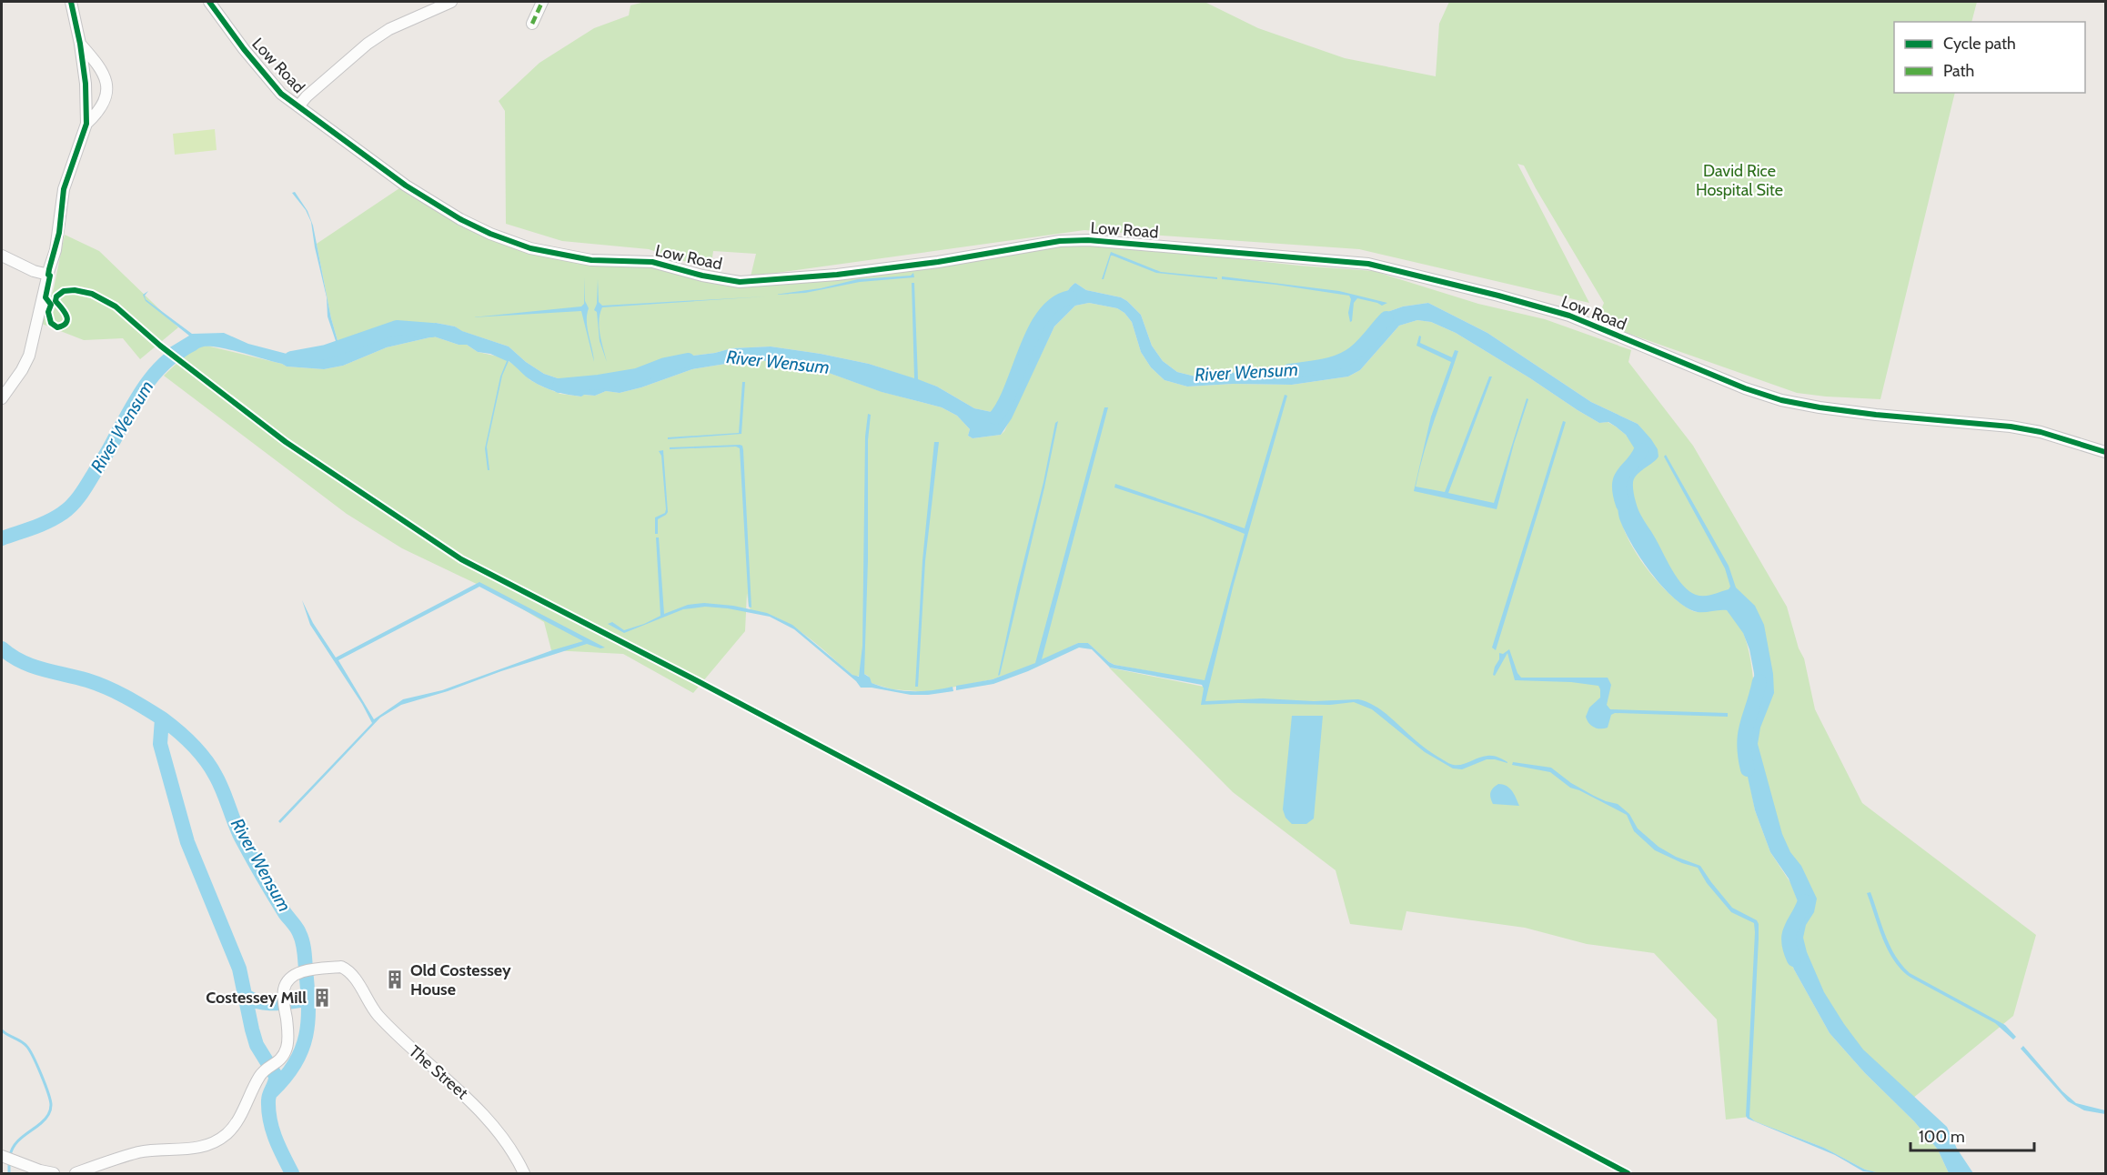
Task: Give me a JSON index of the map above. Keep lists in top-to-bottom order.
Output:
{
  "streets": {
    "street": ["Low Road", "The Street"]
  },
  "water": ["River Wensum"],
  "parks": ["David Rice Hospital Site"],
  "places": {
    "building": ["Old Costessey House", "Costessey Mill"]
  },
  "legend": ["Cycle path", "Path"],
  "scale_bar": "100 m"
}
